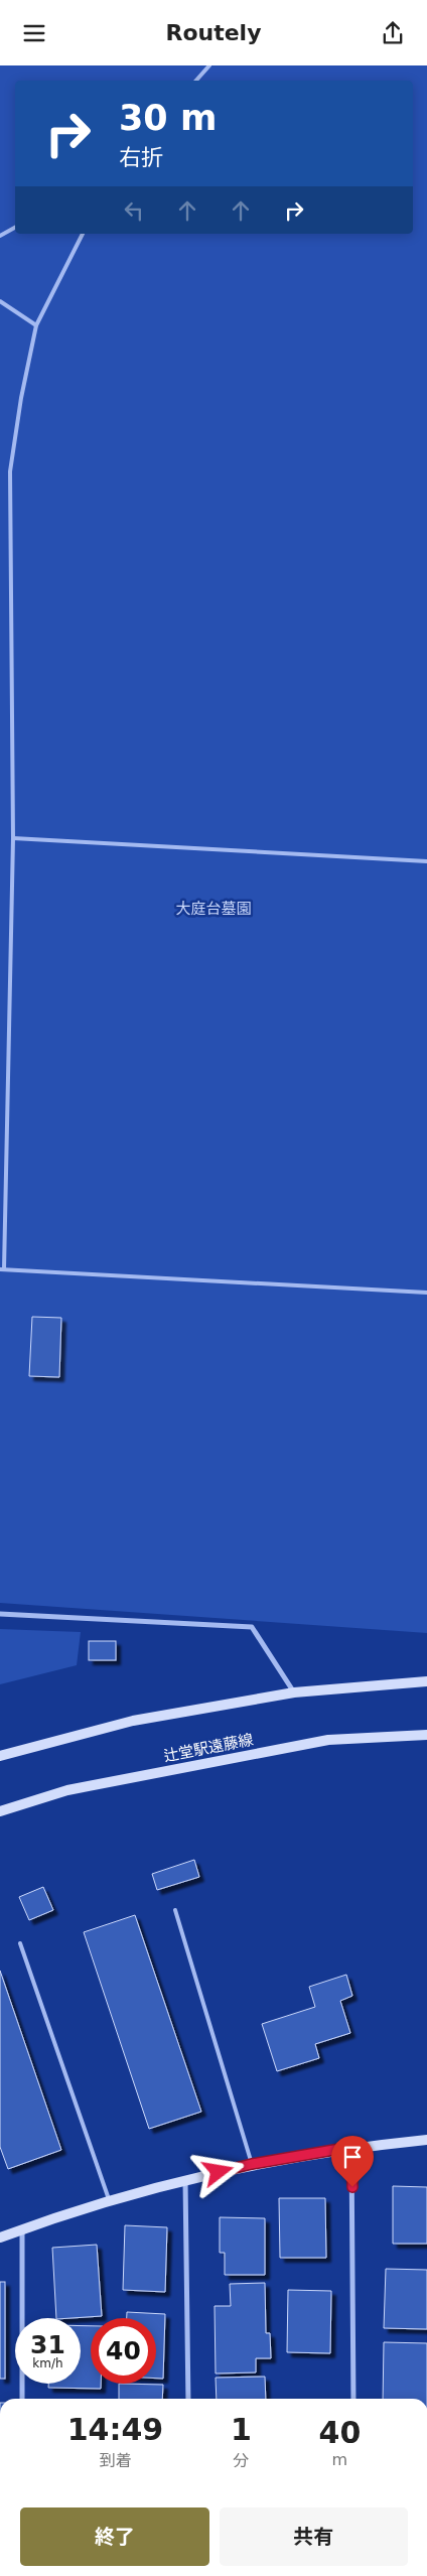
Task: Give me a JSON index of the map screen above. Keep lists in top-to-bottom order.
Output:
{
  "streets": {
    "street": ["辻堂駅遠藤線"]
  },
  "parks": ["大庭台墓園"],
  "page": {
    "header": "Routely",
    "turn": ["30 m", "右折"],
    "speed": "31 km/h",
    "limit": "40",
    "eta": [
      "14:49",
      "到着",
      "1",
      "分",
      "40",
      "m"
    ],
    "buttons": ["終了", "共有"]
  }
}
